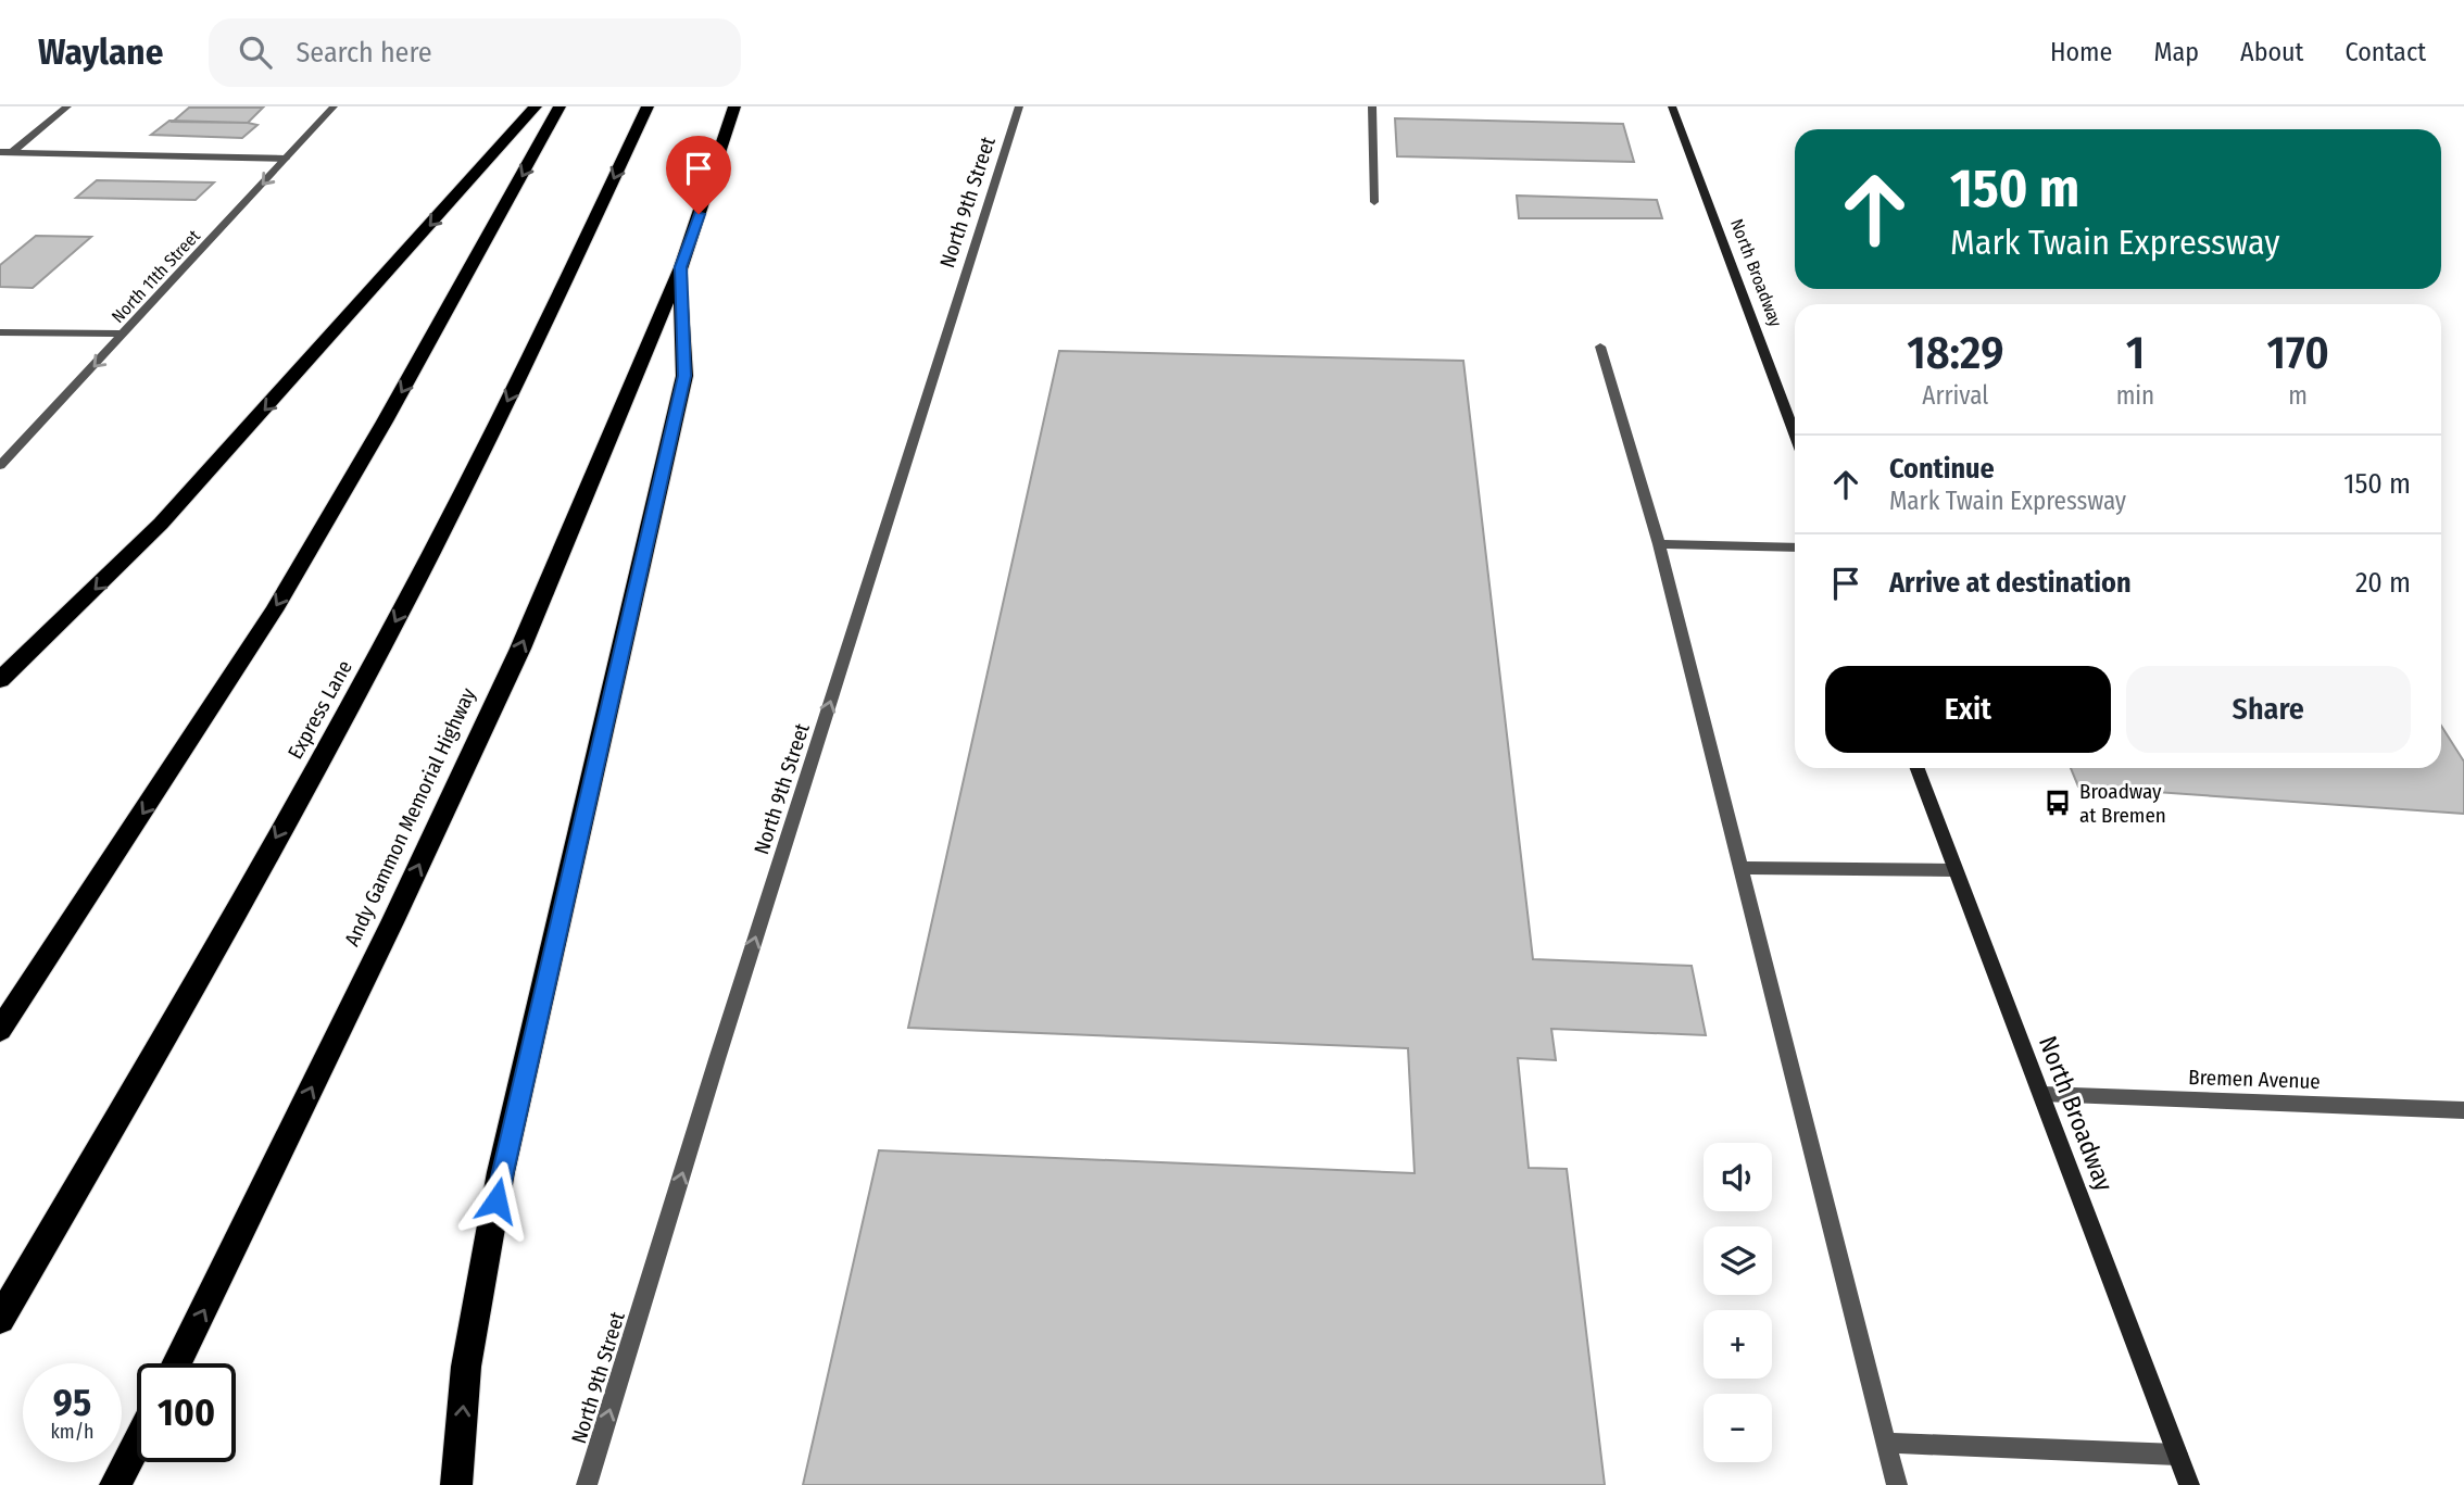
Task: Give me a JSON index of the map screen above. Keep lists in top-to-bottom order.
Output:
{
  "streets": {
    "highway": ["Express Lane", "Andy Gammon Memorial Highway"],
    "main road": ["North Broadway"],
    "street": ["North 9th Street", "North 11th Street", "Bremen Avenue"]
  },
  "crossings": [
    ["North Broadway", "Bremen Avenue"]
  ],
  "one_way": ["North 9th Street", "North 11th Street"],
  "places": {
    "bus stop": ["Broadway at Bremen"]
  },
  "page": {
    "header": "Waylane",
    "search": "Search here",
    "nav": [
      "Home",
      "Map",
      "About",
      "Contact"
    ],
    "turn": ["150 m", "Mark Twain Expressway"],
    "eta": [
      "18:29",
      "Arrival",
      "1",
      "min",
      "170",
      "m"
    ],
    "list": [
      {
        "name": "Continue",
        "note": "Mark Twain Expressway",
        "value": "150 m"
      },
      {
        "name": "Arrive at destination",
        "value": "20 m"
      }
    ],
    "buttons": ["Exit", "Share"],
    "map_buttons": ["+", "−"],
    "speed": "95 km/h",
    "limit": "100"
  }
}
